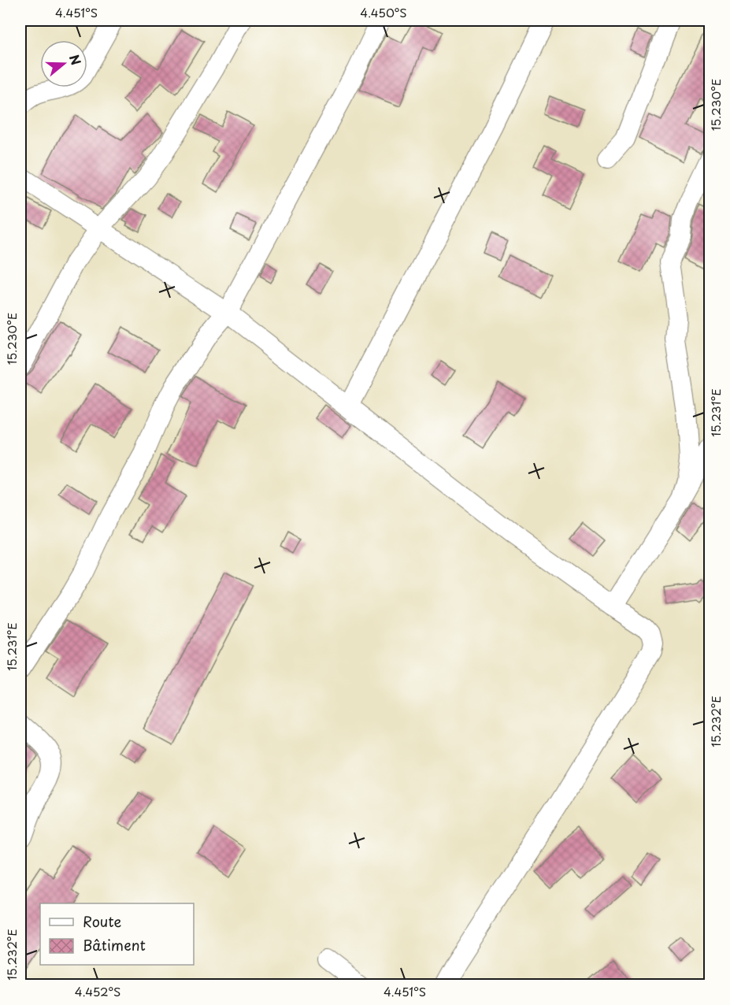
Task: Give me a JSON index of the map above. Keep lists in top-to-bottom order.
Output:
{
  "legend": ["Route", "Bâtiment"],
  "north": "right",
  "coordinates": [
    "4.451°S",
    "4.450°S",
    "15.230°E",
    "15.231°E",
    "15.232°E",
    "4.452°S"
  ]
}
